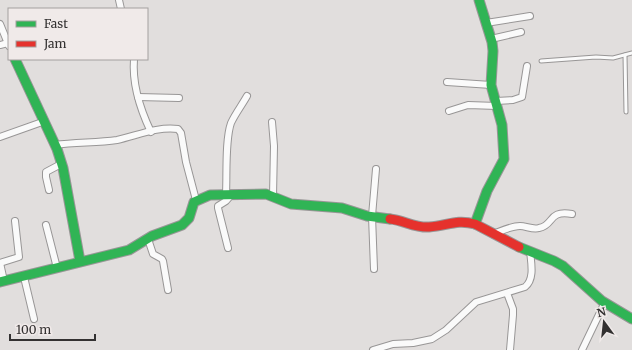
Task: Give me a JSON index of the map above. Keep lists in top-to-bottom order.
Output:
{
  "legend": ["Fast", "Jam"],
  "scale_bar": "100 m",
  "north": "top"
}
